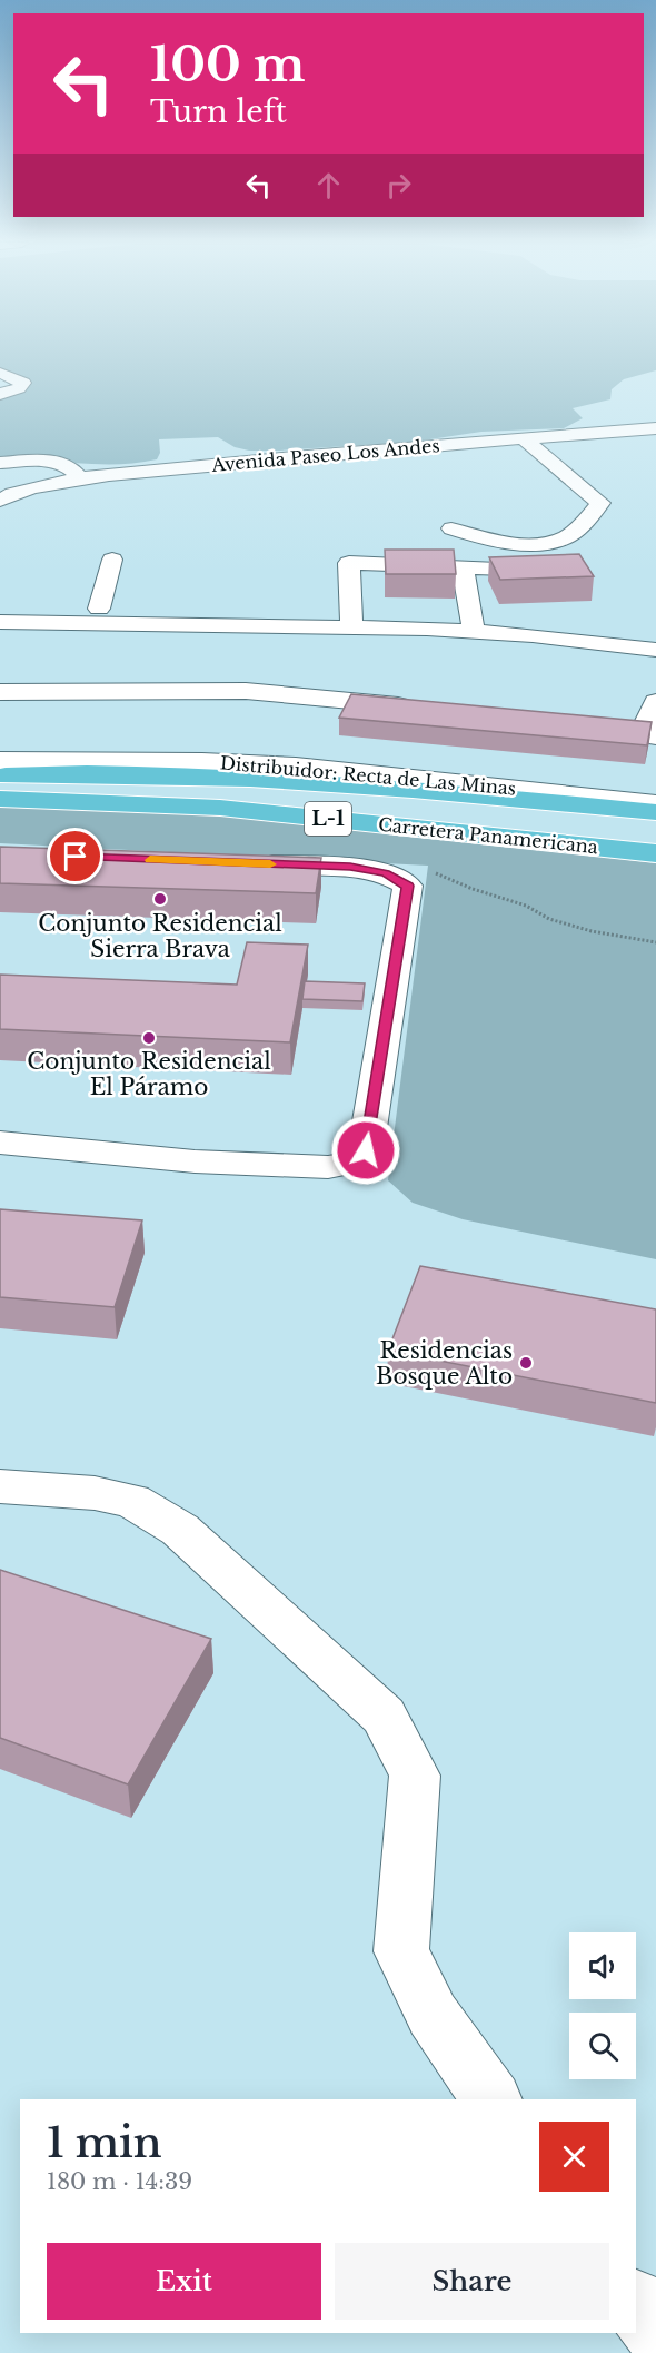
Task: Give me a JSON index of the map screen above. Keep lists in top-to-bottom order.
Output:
{
  "streets": {
    "main road": ["L-1", "Carretera Panamericana"],
    "street": ["Avenida Paseo Los Andes", "Distribuidor: Recta de Las Minas"]
  },
  "places": ["Conjunto Residencial Sierra Brava", "Conjunto Residencial El Páramo", "Residencias Bosque Alto"],
  "page": {
    "turn": ["100 m", "Turn left"],
    "heading": ["1 min", "180 m · 14:39"],
    "buttons": ["Exit", "Share"]
  }
}
